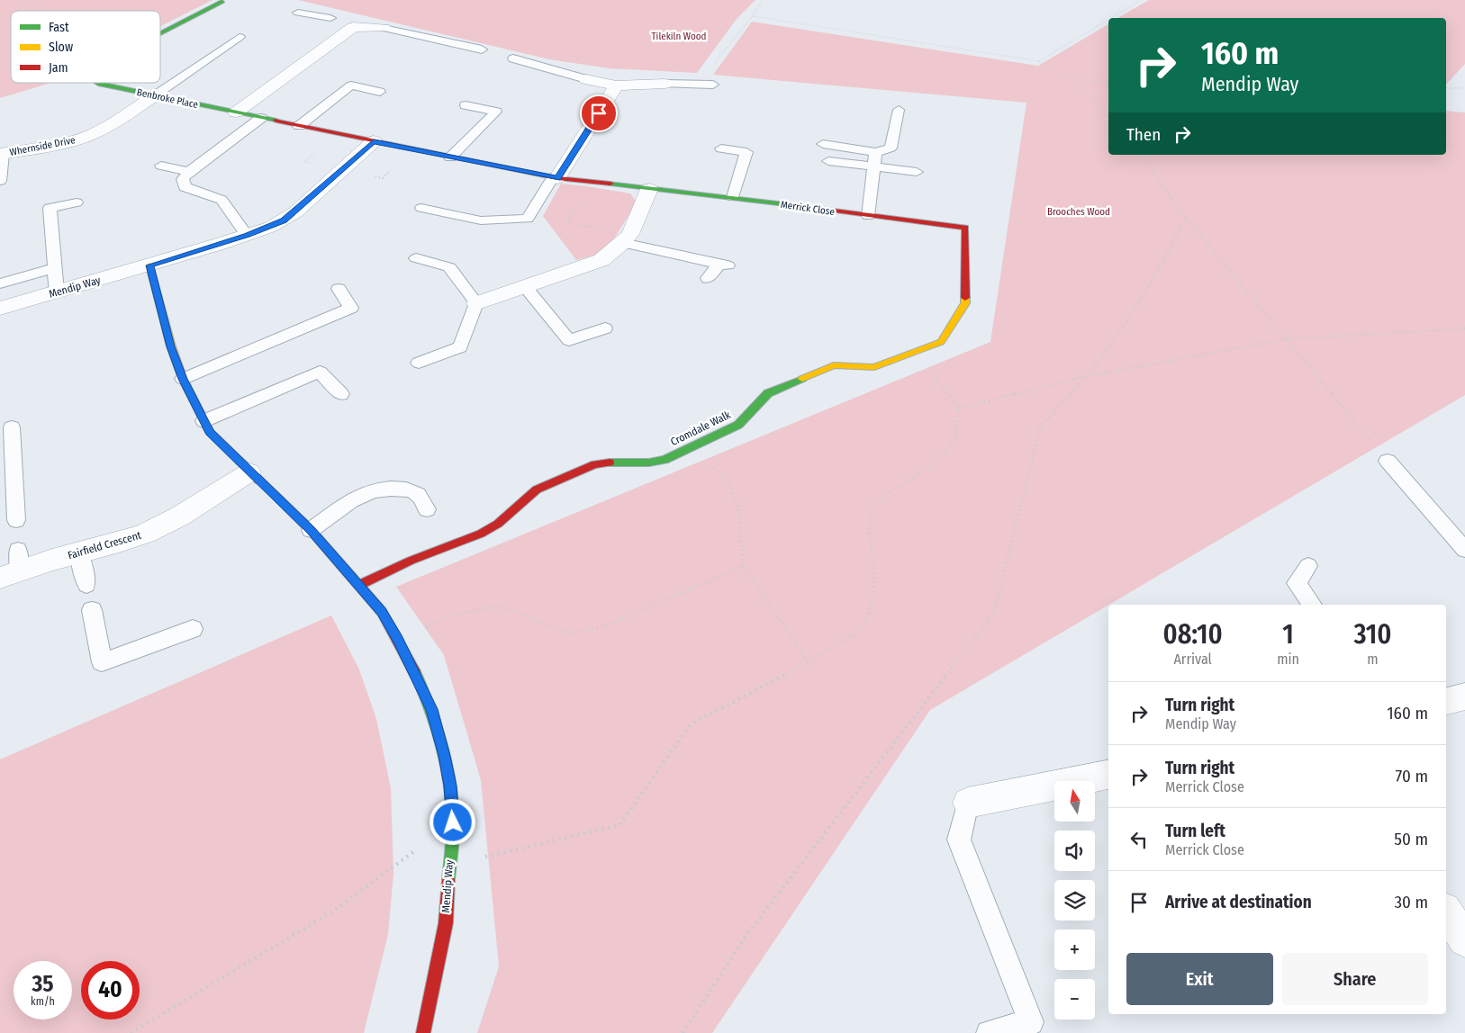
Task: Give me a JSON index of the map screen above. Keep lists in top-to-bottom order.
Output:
{
  "streets": {
    "street": [
      "Benbroke Place",
      "Whernside Drive",
      "Merrick Close",
      "Mendip Way",
      "Cromdale Walk",
      "Fairfield Crescent"
    ]
  },
  "crossings": [
    ["Benbroke Place", "Whernside Drive"],
    ["Benbroke Place", "Merrick Close"],
    ["Benbroke Place", "Mendip Way"],
    ["Merrick Close", "Mendip Way"],
    ["Merrick Close", "Cromdale Walk"],
    ["Mendip Way", "Cromdale Walk"],
    ["Mendip Way", "Fairfield Crescent"]
  ],
  "parks": ["Tilekiln Wood", "Brooches Wood"],
  "legend": ["Fast", "Slow", "Jam"],
  "north": "top",
  "page": {
    "turn": ["160 m", "Mendip Way"],
    "then": "Then",
    "eta": [
      "08:10",
      "Arrival",
      "1",
      "min",
      "310",
      "m"
    ],
    "list": [
      {
        "name": "Turn right",
        "note": "Mendip Way",
        "value": "160 m"
      },
      {
        "name": "Turn right",
        "note": "Merrick Close",
        "value": "70 m"
      },
      {
        "name": "Turn left",
        "note": "Merrick Close",
        "value": "50 m"
      },
      {
        "name": "Arrive at destination",
        "value": "30 m"
      }
    ],
    "map_buttons": ["+", "−"],
    "buttons": ["Exit", "Share"],
    "speed": "35 km/h",
    "limit": "40"
  }
}
